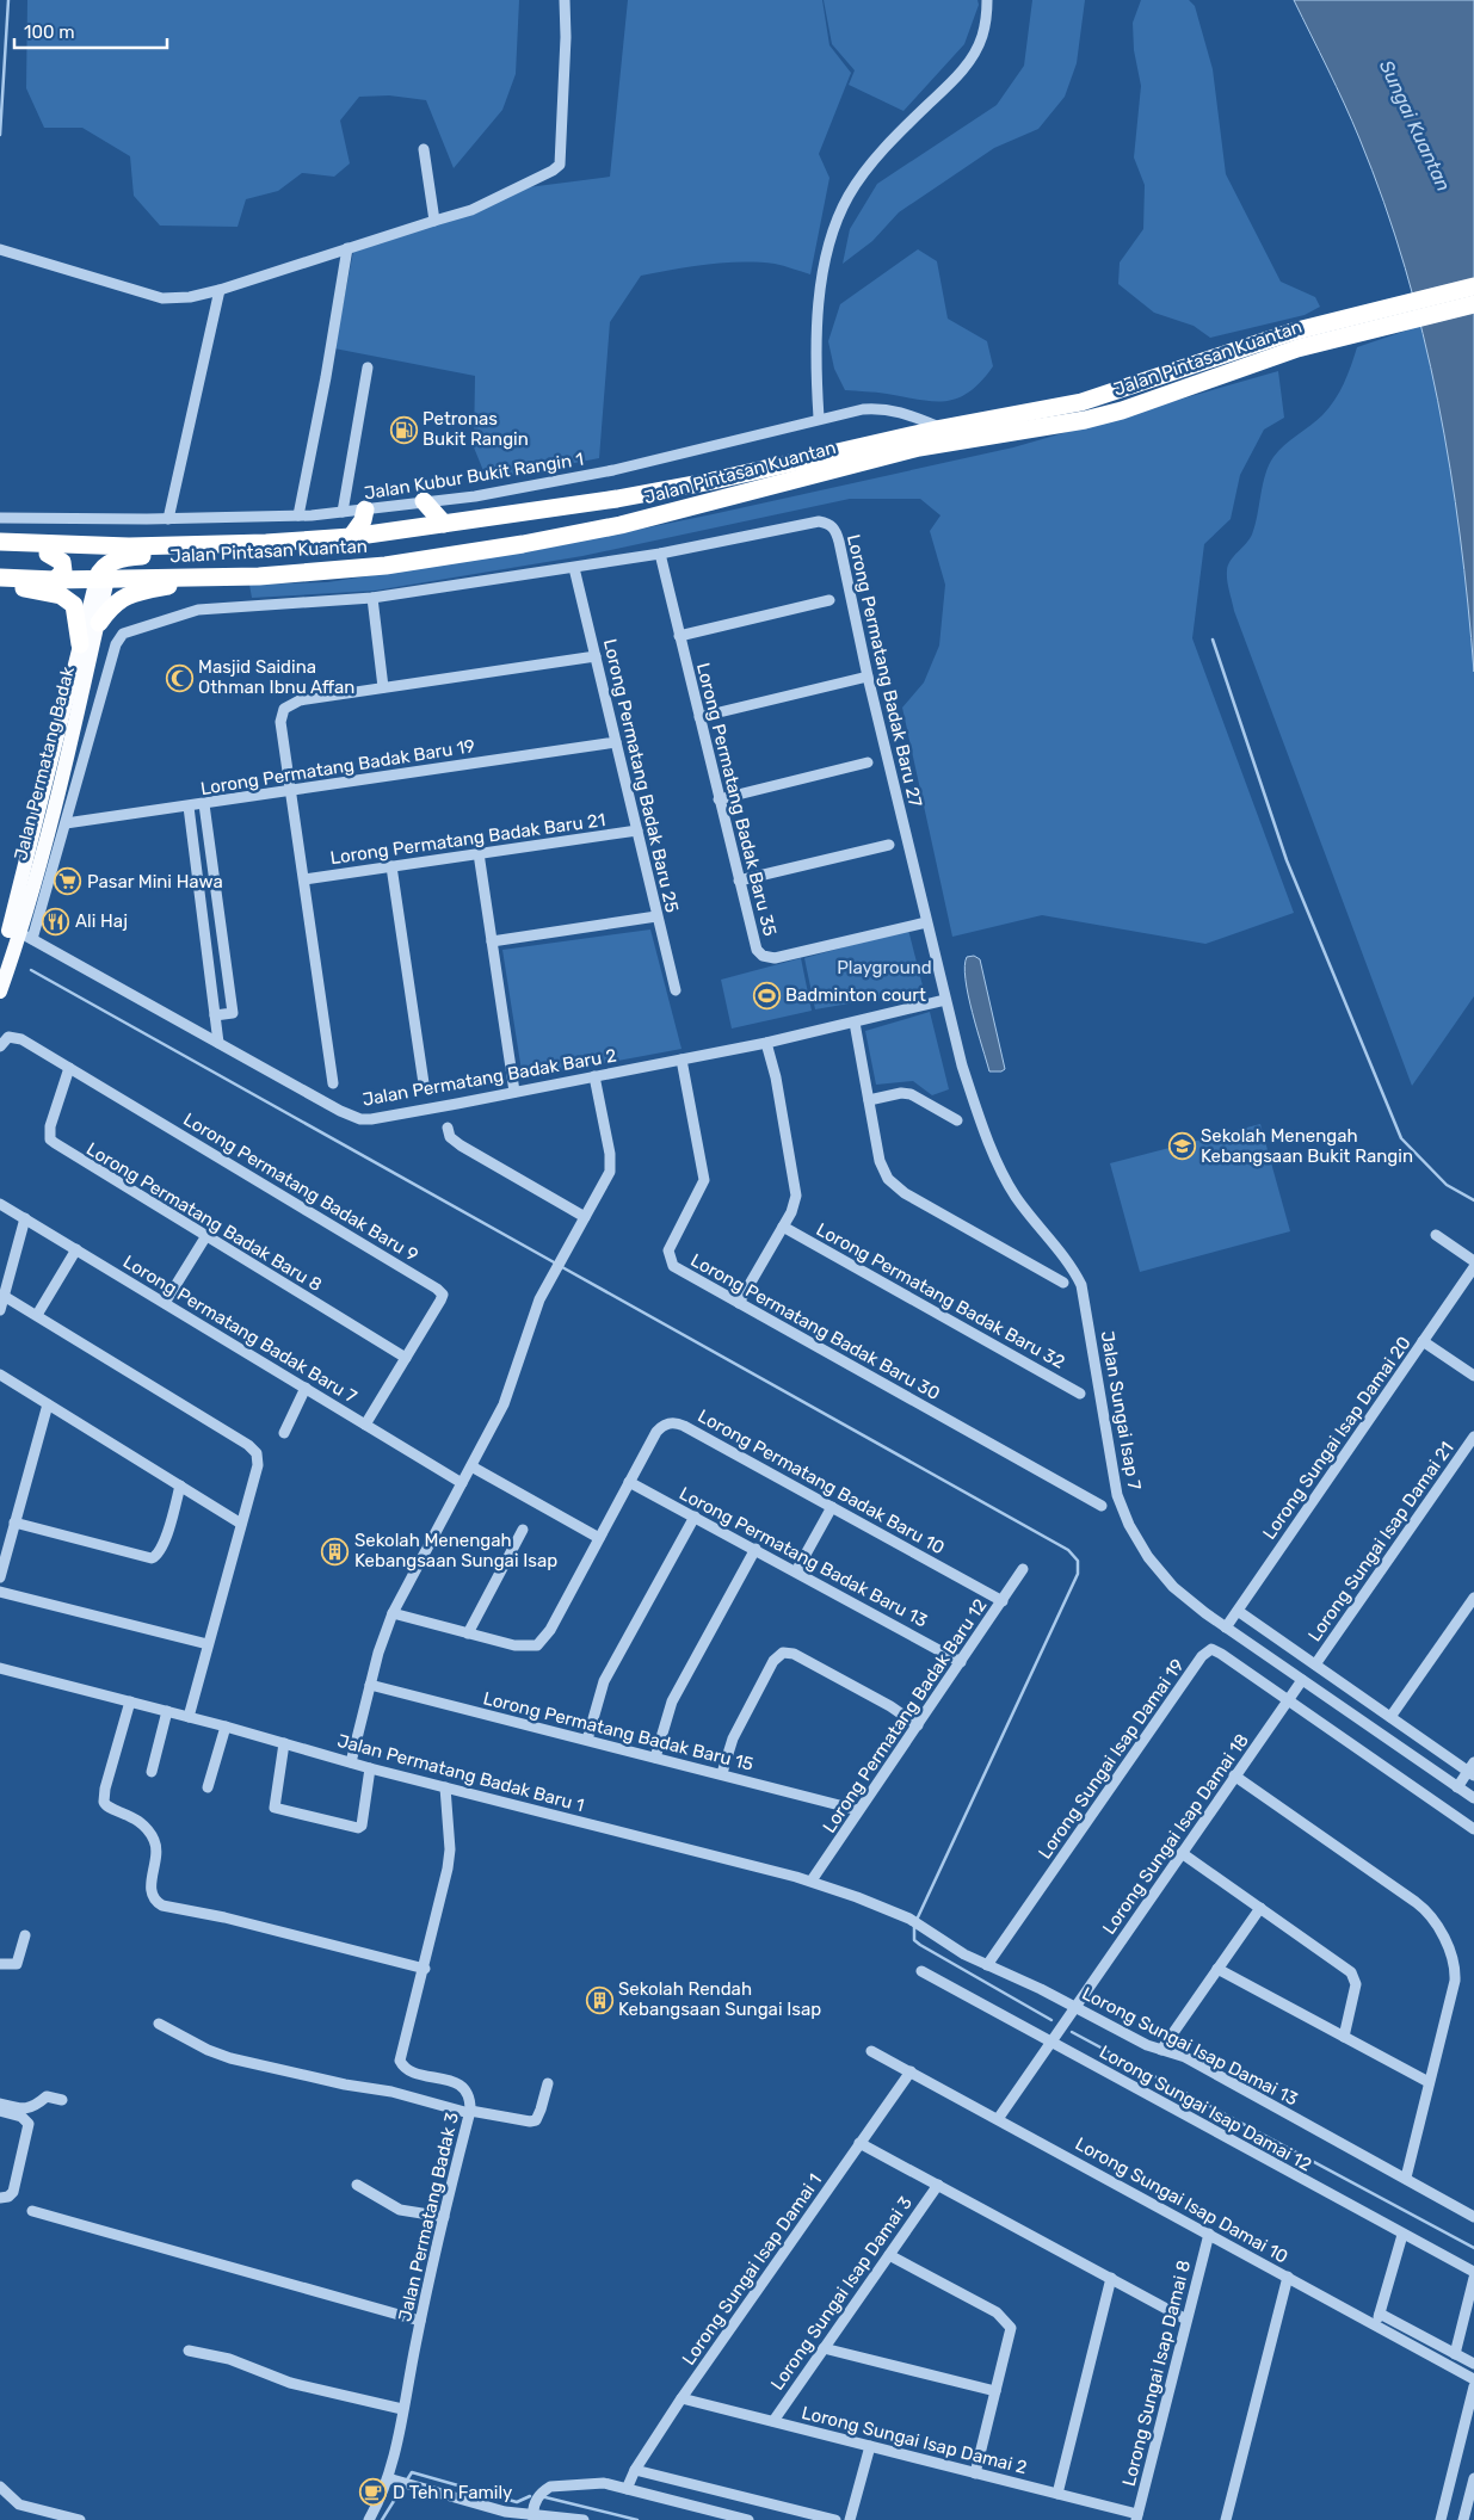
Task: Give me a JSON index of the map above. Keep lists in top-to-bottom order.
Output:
{
  "streets": {
    "highway": ["Jalan Pintasan Kuantan"],
    "main road": ["Jalan Permatang Badak"],
    "street": [
      "Jalan Kubur Bukit Rangin 1",
      "Lorong Permatang Badak Baru 27",
      "Lorong Permatang Badak Baru 19",
      "Lorong Permatang Badak Baru 25",
      "Lorong Permatang Badak Baru 35",
      "Lorong Permatang Badak Baru 21",
      "Jalan Permatang Badak Baru 2",
      "Lorong Permatang Badak Baru 9",
      "Lorong Permatang Badak Baru 8",
      "Lorong Permatang Badak Baru 32",
      "Lorong Permatang Badak Baru 30",
      "Lorong Permatang Badak Baru 7",
      "Jalan Sungai Isap 7",
      "Lorong Sungai Isap Damai 20",
      "Lorong Permatang Badak Baru 10",
      "Lorong Sungai Isap Damai 21",
      "Lorong Permatang Badak Baru 13",
      "Lorong Permatang Badak Baru 12",
      "Lorong Permatang Badak Baru 15",
      "Lorong Sungai Isap Damai 19",
      "Jalan Permatang Badak Baru 1",
      "Lorong Sungai Isap Damai 18",
      "Lorong Sungai Isap Damai 13",
      "Lorong Sungai Isap Damai 12",
      "Lorong Sungai Isap Damai 10",
      "Jalan Permatang Badak 3",
      "Lorong Sungai Isap Damai 1",
      "Lorong Sungai Isap Damai 3",
      "Lorong Sungai Isap Damai 8",
      "Lorong Sungai Isap Damai 2"
    ]
  },
  "crossings": [
    ["Jalan Pintasan Kuantan", "Jalan Kubur Bukit Rangin 1"],
    ["Jalan Pintasan Kuantan", "Jalan Permatang Badak"],
    ["Lorong Permatang Badak Baru 27", "Lorong Permatang Badak Baru 19"],
    ["Lorong Permatang Badak Baru 27", "Lorong Permatang Badak Baru 25"],
    ["Lorong Permatang Badak Baru 27", "Lorong Permatang Badak Baru 35"],
    ["Lorong Permatang Badak Baru 27", "Jalan Permatang Badak Baru 2"],
    ["Lorong Permatang Badak Baru 27", "Jalan Sungai Isap 7"],
    ["Jalan Permatang Badak", "Jalan Permatang Badak Baru 2"],
    ["Lorong Permatang Badak Baru 19", "Lorong Permatang Badak Baru 25"],
    ["Lorong Permatang Badak Baru 25", "Lorong Permatang Badak Baru 21"],
    ["Jalan Permatang Badak Baru 2", "Lorong Permatang Badak Baru 30"],
    ["Jalan Permatang Badak Baru 2", "Jalan Sungai Isap 7"],
    ["Lorong Permatang Badak Baru 9", "Lorong Permatang Badak Baru 8"],
    ["Lorong Permatang Badak Baru 9", "Lorong Permatang Badak Baru 7"],
    ["Jalan Sungai Isap 7", "Lorong Sungai Isap Damai 20"],
    ["Jalan Sungai Isap 7", "Lorong Sungai Isap Damai 18"],
    ["Lorong Permatang Badak Baru 10", "Lorong Permatang Badak Baru 13"],
    ["Lorong Permatang Badak Baru 10", "Lorong Permatang Badak Baru 12"],
    ["Lorong Permatang Badak Baru 13", "Lorong Permatang Badak Baru 12"],
    ["Lorong Permatang Badak Baru 12", "Lorong Permatang Badak Baru 15"],
    ["Lorong Permatang Badak Baru 12", "Jalan Permatang Badak Baru 1"],
    ["Lorong Sungai Isap Damai 19", "Lorong Sungai Isap Damai 18"],
    ["Lorong Sungai Isap Damai 19", "Lorong Sungai Isap Damai 13"],
    ["Jalan Permatang Badak Baru 1", "Lorong Sungai Isap Damai 13"],
    ["Jalan Permatang Badak Baru 1", "Jalan Permatang Badak 3"],
    ["Lorong Sungai Isap Damai 18", "Lorong Sungai Isap Damai 13"],
    ["Lorong Sungai Isap Damai 18", "Lorong Sungai Isap Damai 12"],
    ["Lorong Sungai Isap Damai 18", "Lorong Sungai Isap Damai 10"],
    ["Lorong Sungai Isap Damai 10", "Lorong Sungai Isap Damai 1"],
    ["Lorong Sungai Isap Damai 10", "Lorong Sungai Isap Damai 8"],
    ["Lorong Sungai Isap Damai 1", "Lorong Sungai Isap Damai 2"],
    ["Lorong Sungai Isap Damai 3", "Lorong Sungai Isap Damai 2"],
    ["Lorong Sungai Isap Damai 8", "Lorong Sungai Isap Damai 2"]
  ],
  "water": ["Sungai Kuantan"],
  "parks": ["Playground"],
  "places": {
    "fuel station": ["Petronas Bukit Rangin"],
    "mosque": ["Masjid Saidina Othman Ibnu Affan"],
    "supermarket": ["Pasar Mini Hawa"],
    "restaurant": ["Ali Haj"],
    "sports": ["Badminton court"],
    "school or university": ["Sekolah Menengah Kebangsaan Bukit Rangin"],
    "building": ["Sekolah Menengah Kebangsaan Sungai Isap", "Sekolah Rendah Kebangsaan Sungai Isap"],
    "cafe": ["D Teh n Family"]
  },
  "scale_bar": "100 m"
}
